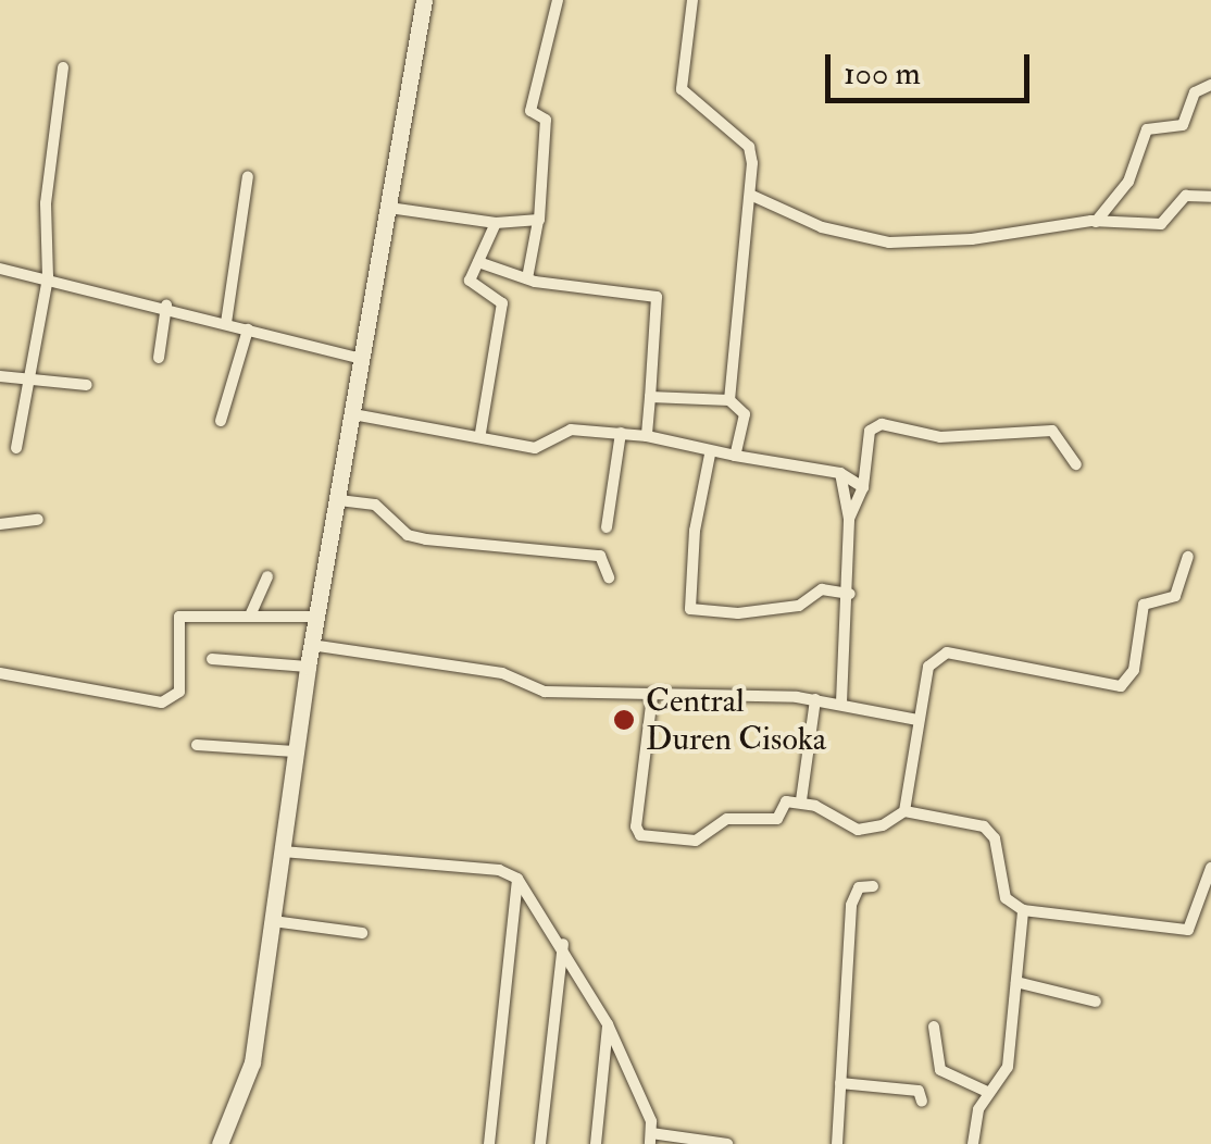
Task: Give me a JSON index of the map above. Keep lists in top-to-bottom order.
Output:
{
  "places": ["Central Duren Cisoka"],
  "scale_bar": "100 m"
}
